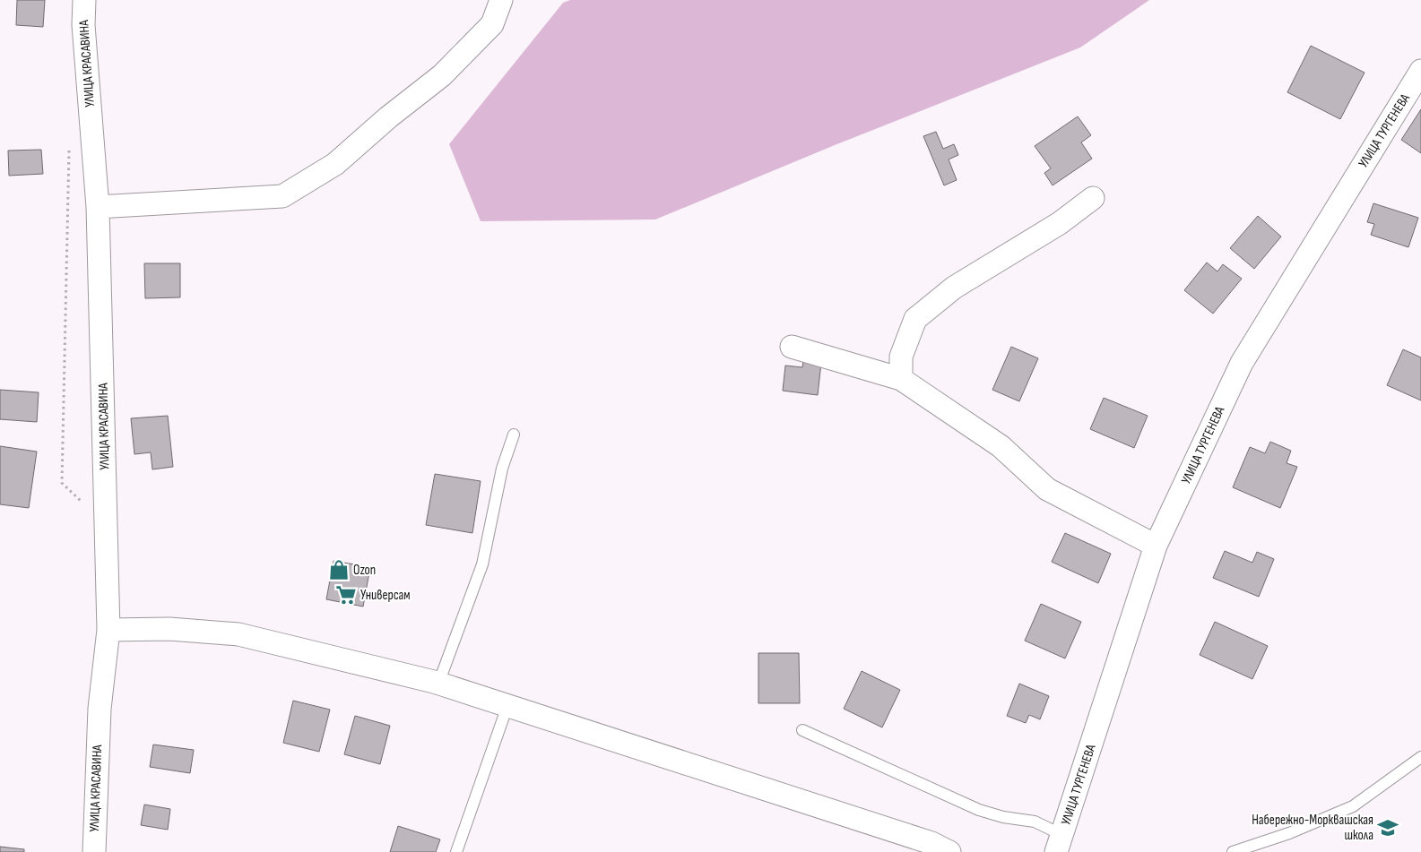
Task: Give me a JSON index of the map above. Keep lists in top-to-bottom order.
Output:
{
  "streets": {
    "street": ["УЛИЦА КРАСАВИНА", "УЛИЦА ТУРГЕНЕВА"]
  },
  "places": {
    "shop": ["Ozon"],
    "supermarket": ["Универсам"],
    "school or university": ["Набережно-Морквашская школа"]
  }
}
